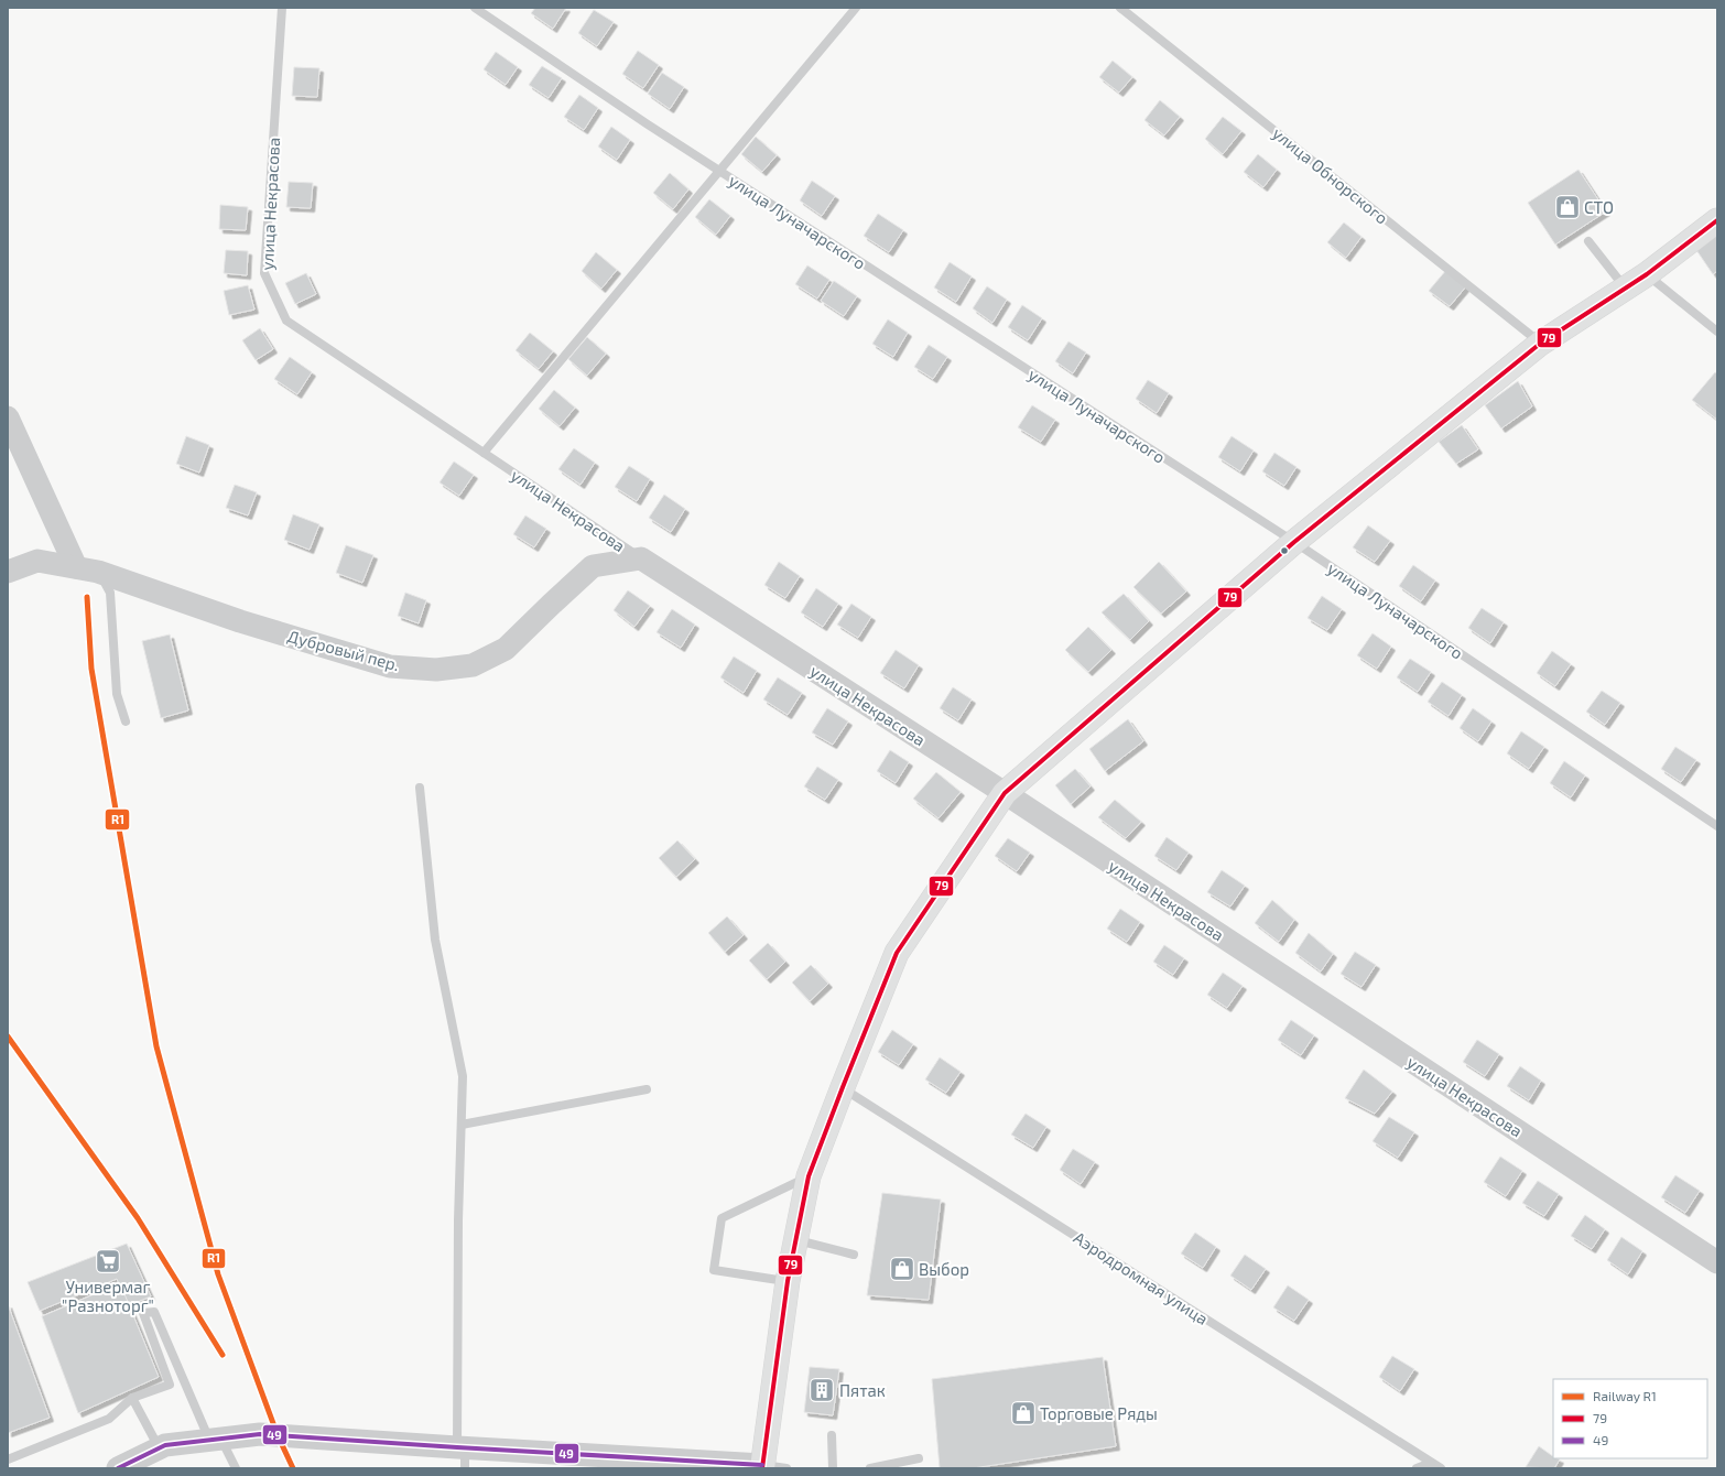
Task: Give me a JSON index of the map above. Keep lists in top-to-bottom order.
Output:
{
  "streets": {
    "street": ["улица Некрасова", "Дубровый пер."],
    "lane": ["улица Обнорского", "улица Луначарского", "Аэродромная улица"]
  },
  "crossings": [
    ["улица Некрасова", "Дубровый пер."]
  ],
  "places": {
    "shop": ["СТО", "Выбор", "Торговые Ряды"],
    "supermarket": ["Универмаг \"Разноторг\""],
    "building": ["Пятак"]
  },
  "lines": ["transit line 79", "rail line R1", "transit line 49"],
  "legend": ["Railway R1", "79", "49"]
}
